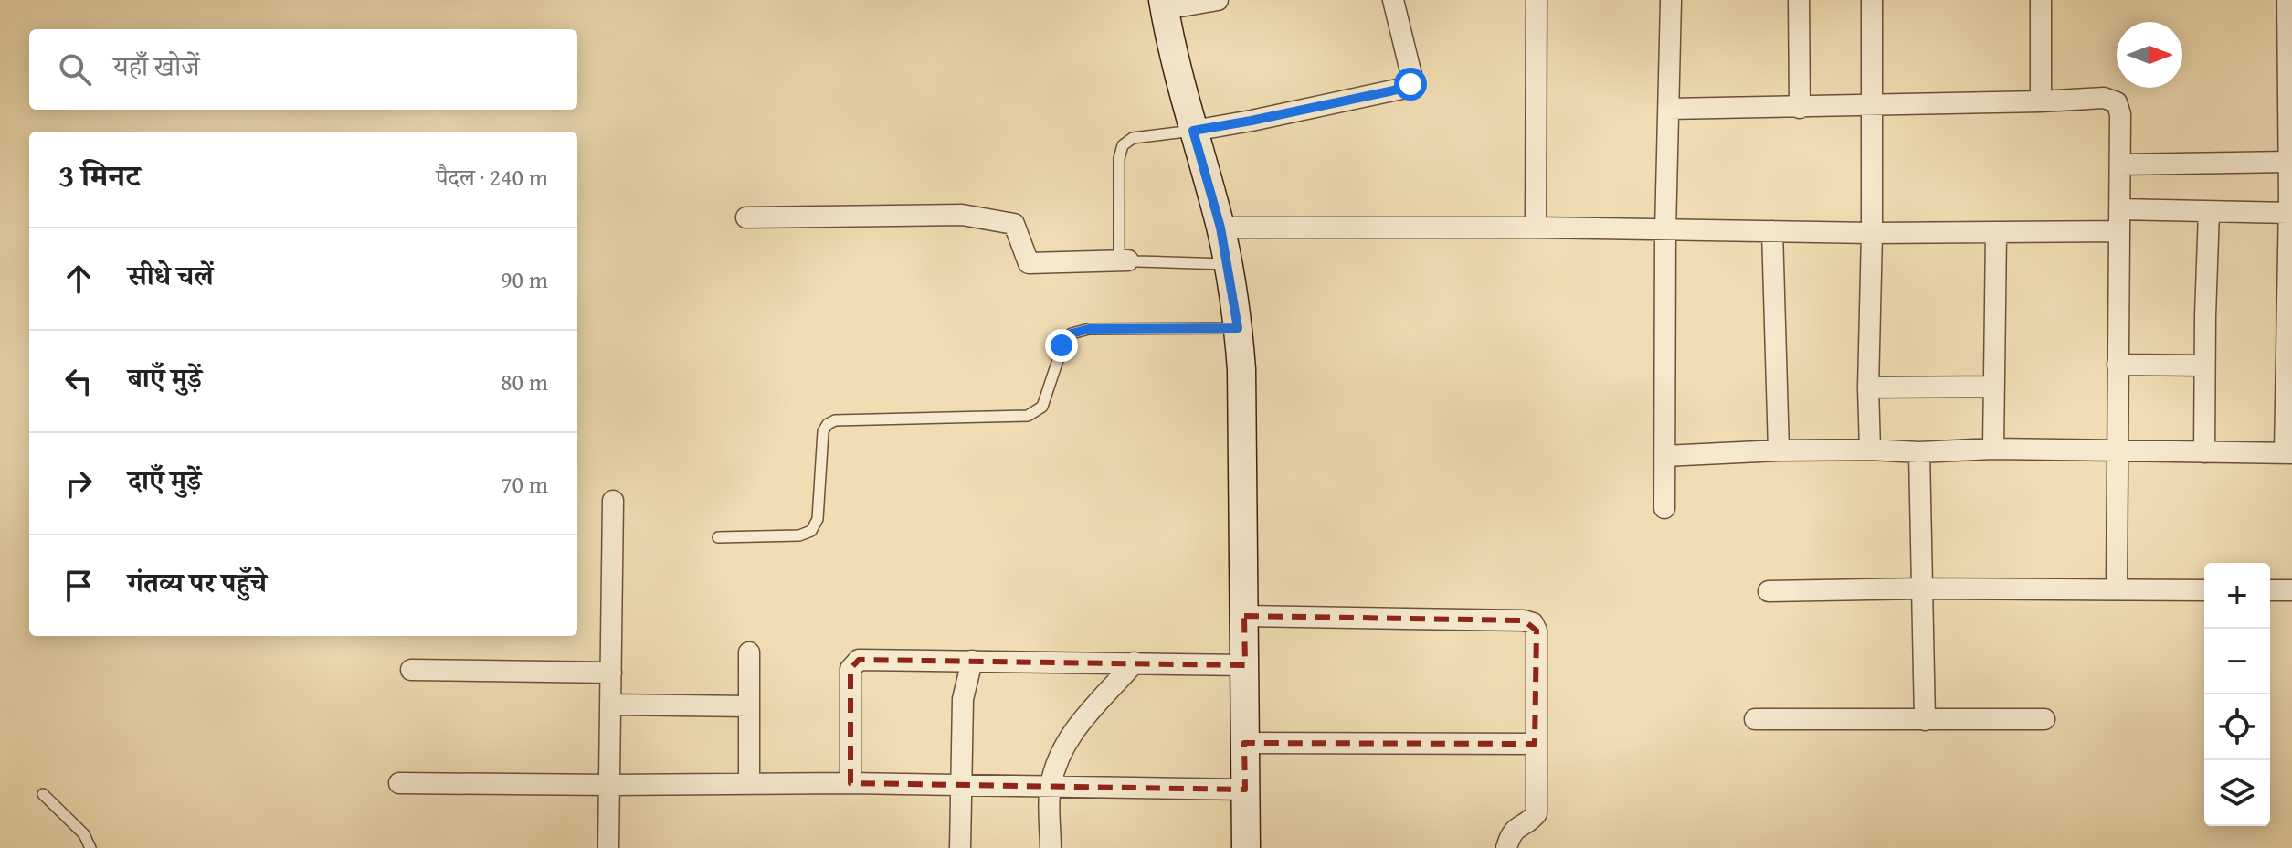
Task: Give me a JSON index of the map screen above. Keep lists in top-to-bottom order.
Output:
{
  "north": "right",
  "page": {
    "search": "यहाँ खोजें",
    "heading": ["3 मिनट", "पैदल · 240 m"],
    "list": [
      ["सीधे चलें", "90 m"],
      ["बाएँ मुड़ें", "80 m"],
      ["दाएँ मुड़ें", "70 m"],
      "गंतव्य पर पहुँचे"
    ],
    "map_buttons": ["+", "−"]
  }
}
